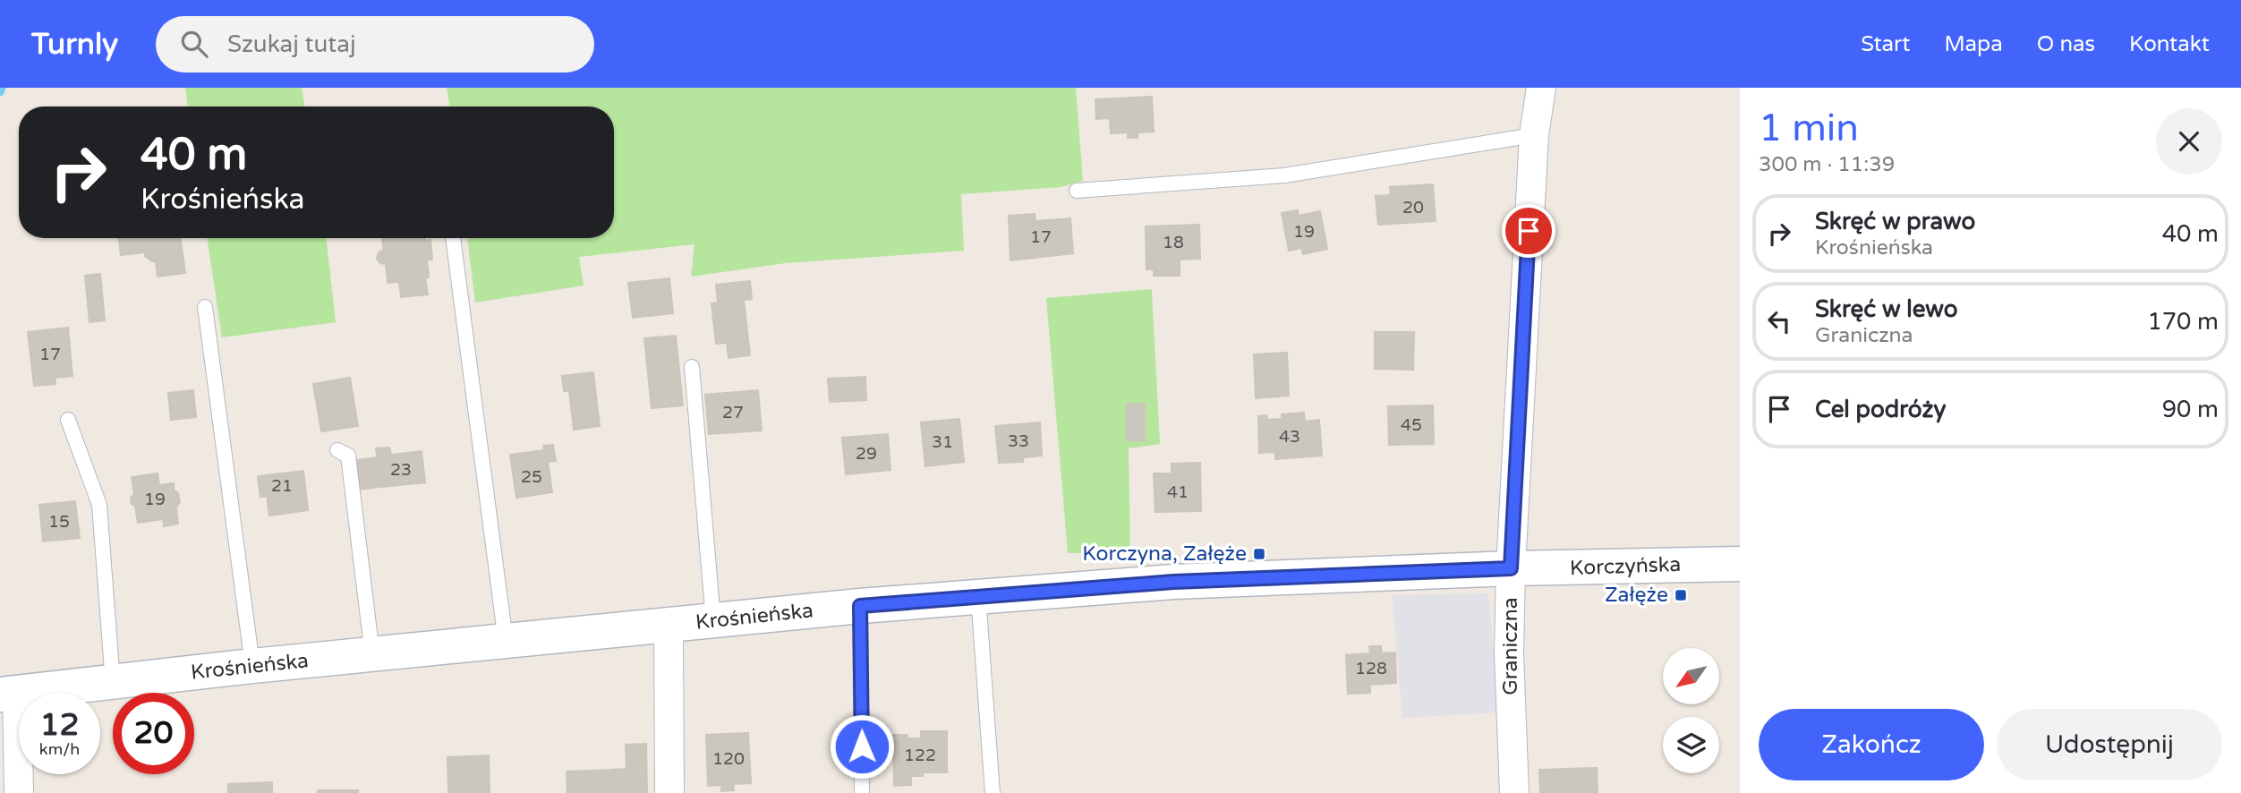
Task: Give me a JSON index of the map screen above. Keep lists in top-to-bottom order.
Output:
{
  "streets": {
    "main road": ["Korczyńska", "Krośnieńska"],
    "street": ["Graniczna"]
  },
  "crossings": [
    ["Korczyńska", "Krośnieńska"],
    ["Korczyńska", "Graniczna"],
    ["Krośnieńska", "Graniczna"]
  ],
  "places": {
    "transit": ["Korczyna, Załęże", "Załęże"]
  },
  "house_numbers": [
    "20",
    "19",
    "17",
    "18",
    "17",
    "27",
    "45",
    "43",
    "33",
    "31",
    "29",
    "23",
    "25",
    "21",
    "41",
    "19",
    "15",
    "128",
    "122",
    "120"
  ],
  "north": "bottom left",
  "page": {
    "header": "Turnly",
    "search": "Szukaj tutaj",
    "nav": [
      "Start",
      "Mapa",
      "O nas",
      "Kontakt"
    ],
    "heading": ["1 min", "300 m · 11:39"],
    "turn": ["40 m", "Krośnieńska"],
    "list": [
      {
        "name": "Skręć w prawo",
        "note": "Krośnieńska",
        "value": "40 m"
      },
      {
        "name": "Skręć w lewo",
        "note": "Graniczna",
        "value": "170 m"
      },
      {
        "name": "Cel podróży",
        "value": "90 m"
      }
    ],
    "speed": "12 km/h",
    "limit": "20",
    "buttons": ["Zakończ", "Udostępnij"]
  }
}
